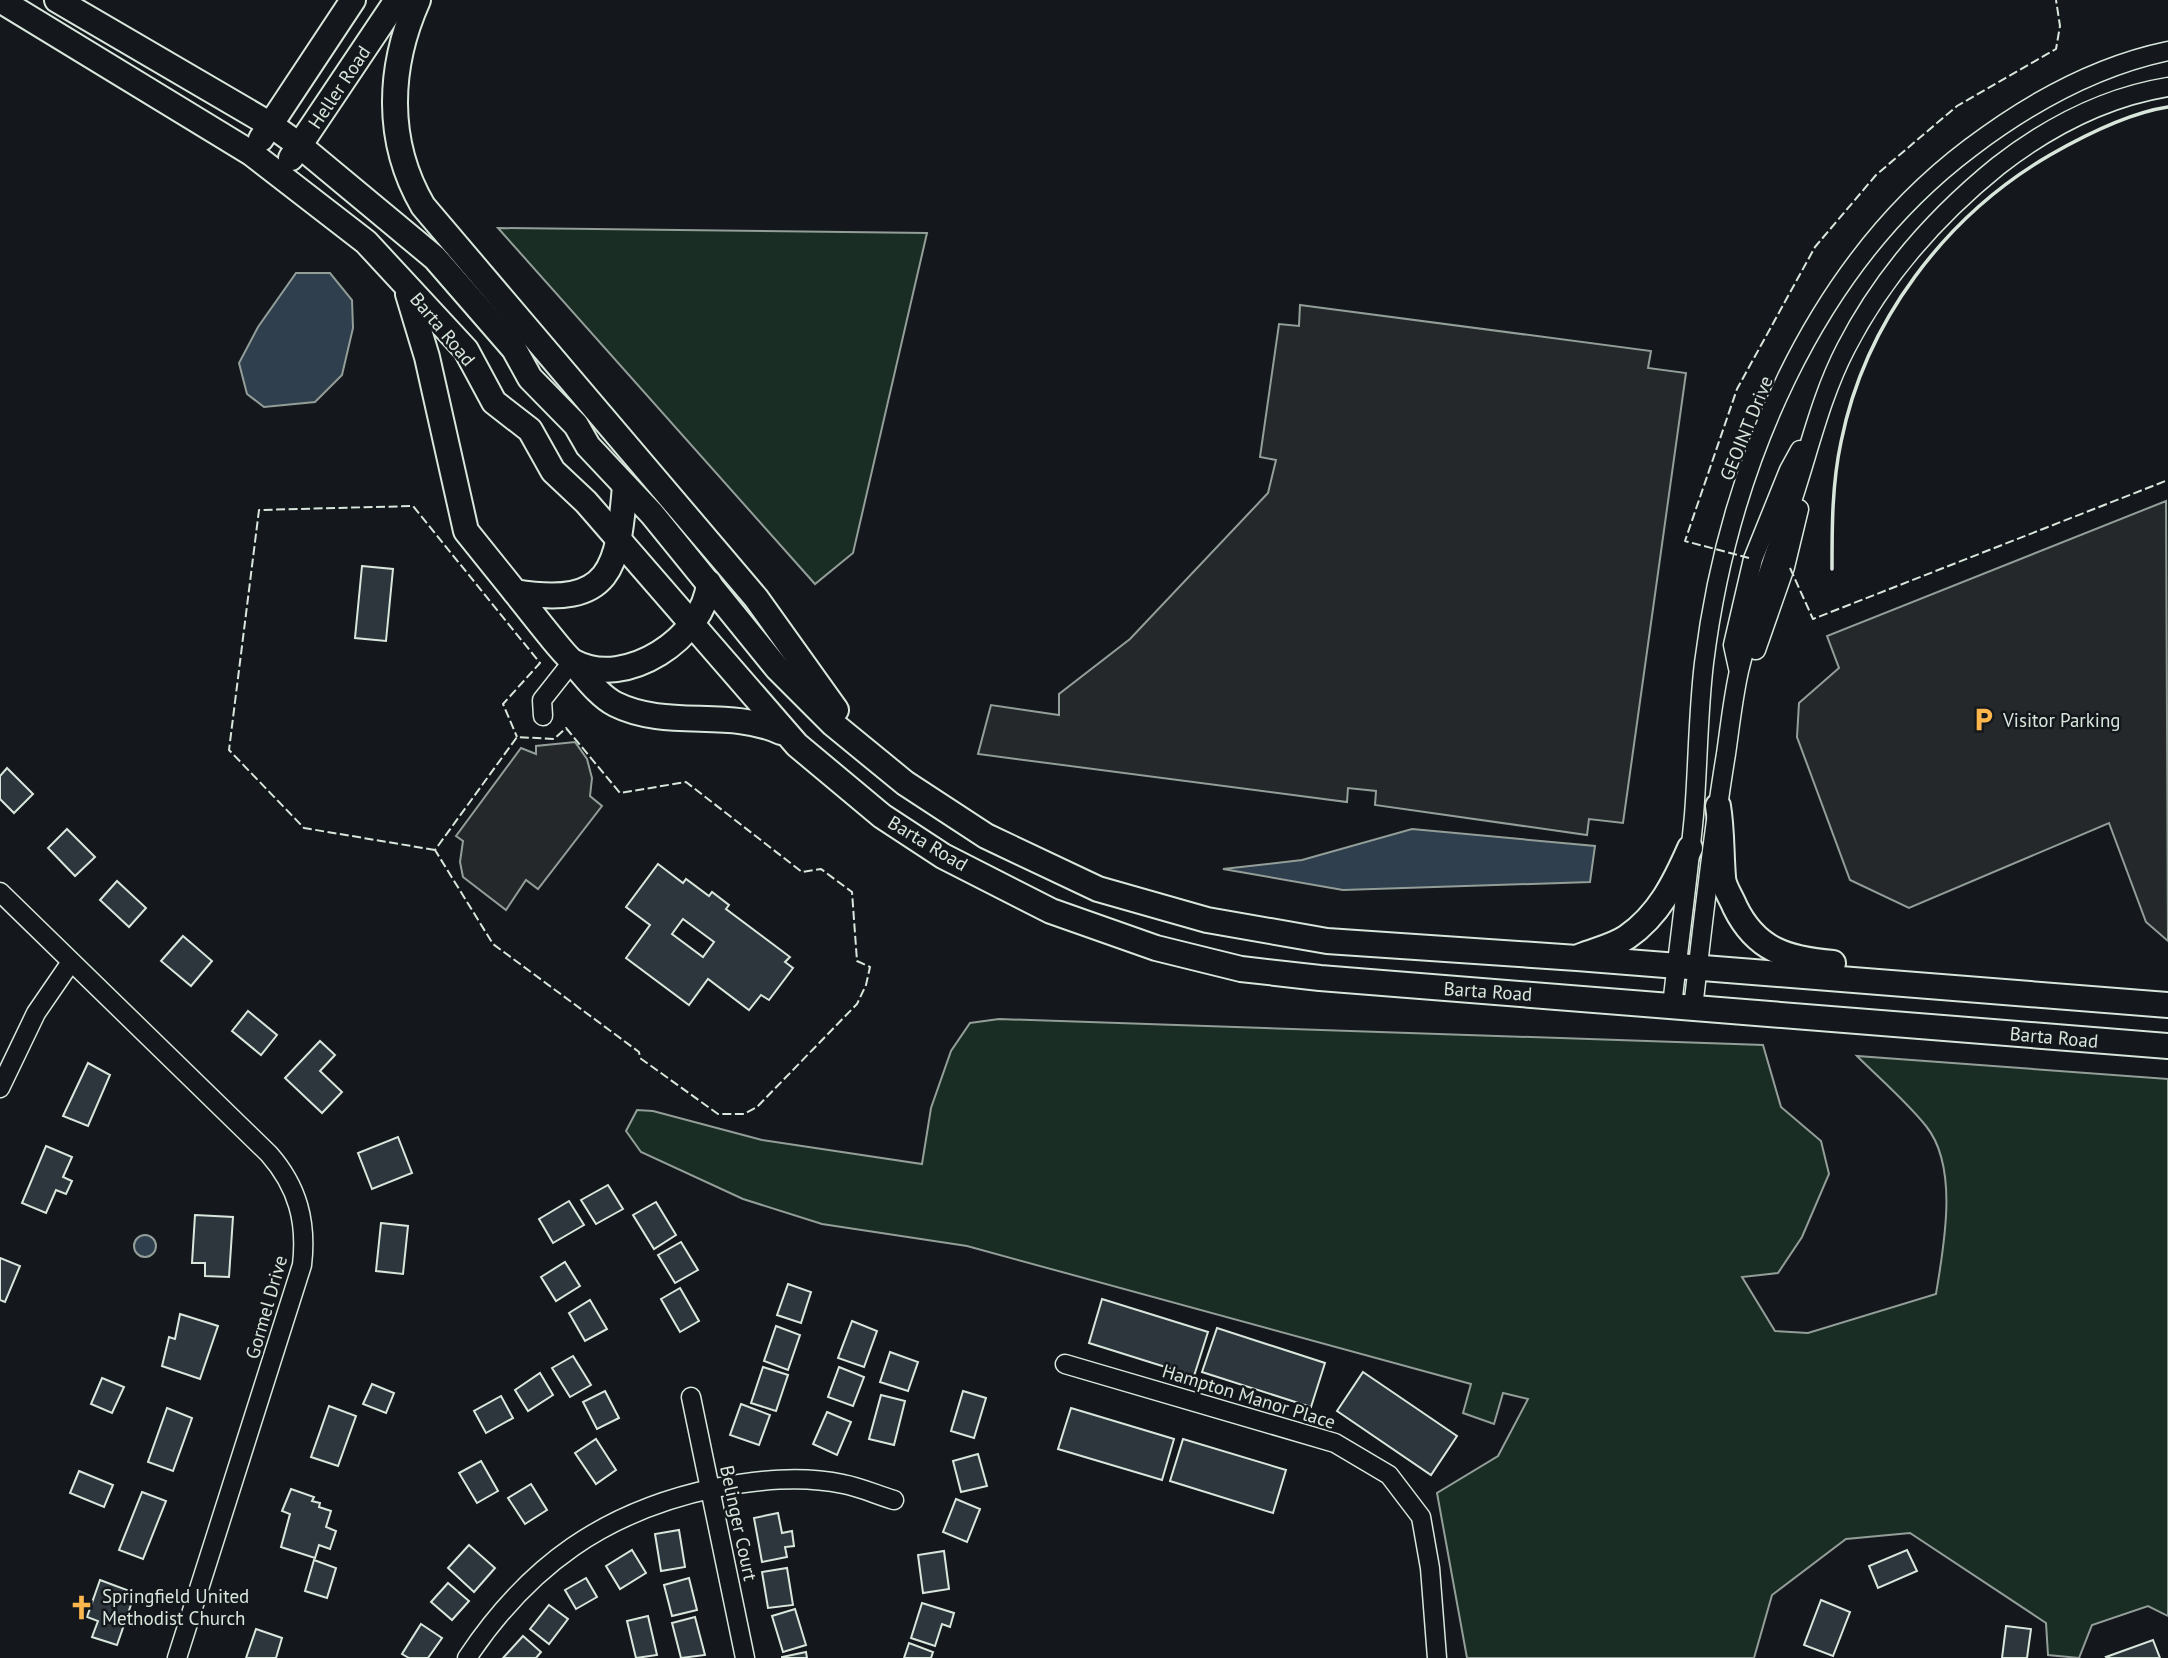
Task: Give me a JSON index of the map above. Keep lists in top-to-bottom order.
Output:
{
  "streets": {
    "street": [
      "Heller Road",
      "Barta Road",
      "GEOINT Drive",
      "Gormel Drive",
      "Hampton Manor Place",
      "Belinger Court"
    ]
  },
  "crossings": [
    ["Heller Road", "Barta Road"],
    ["Barta Road", "GEOINT Drive"]
  ],
  "places": {
    "parking": ["Visitor Parking"],
    "church": ["Springfield United Methodist Church"]
  }
}
